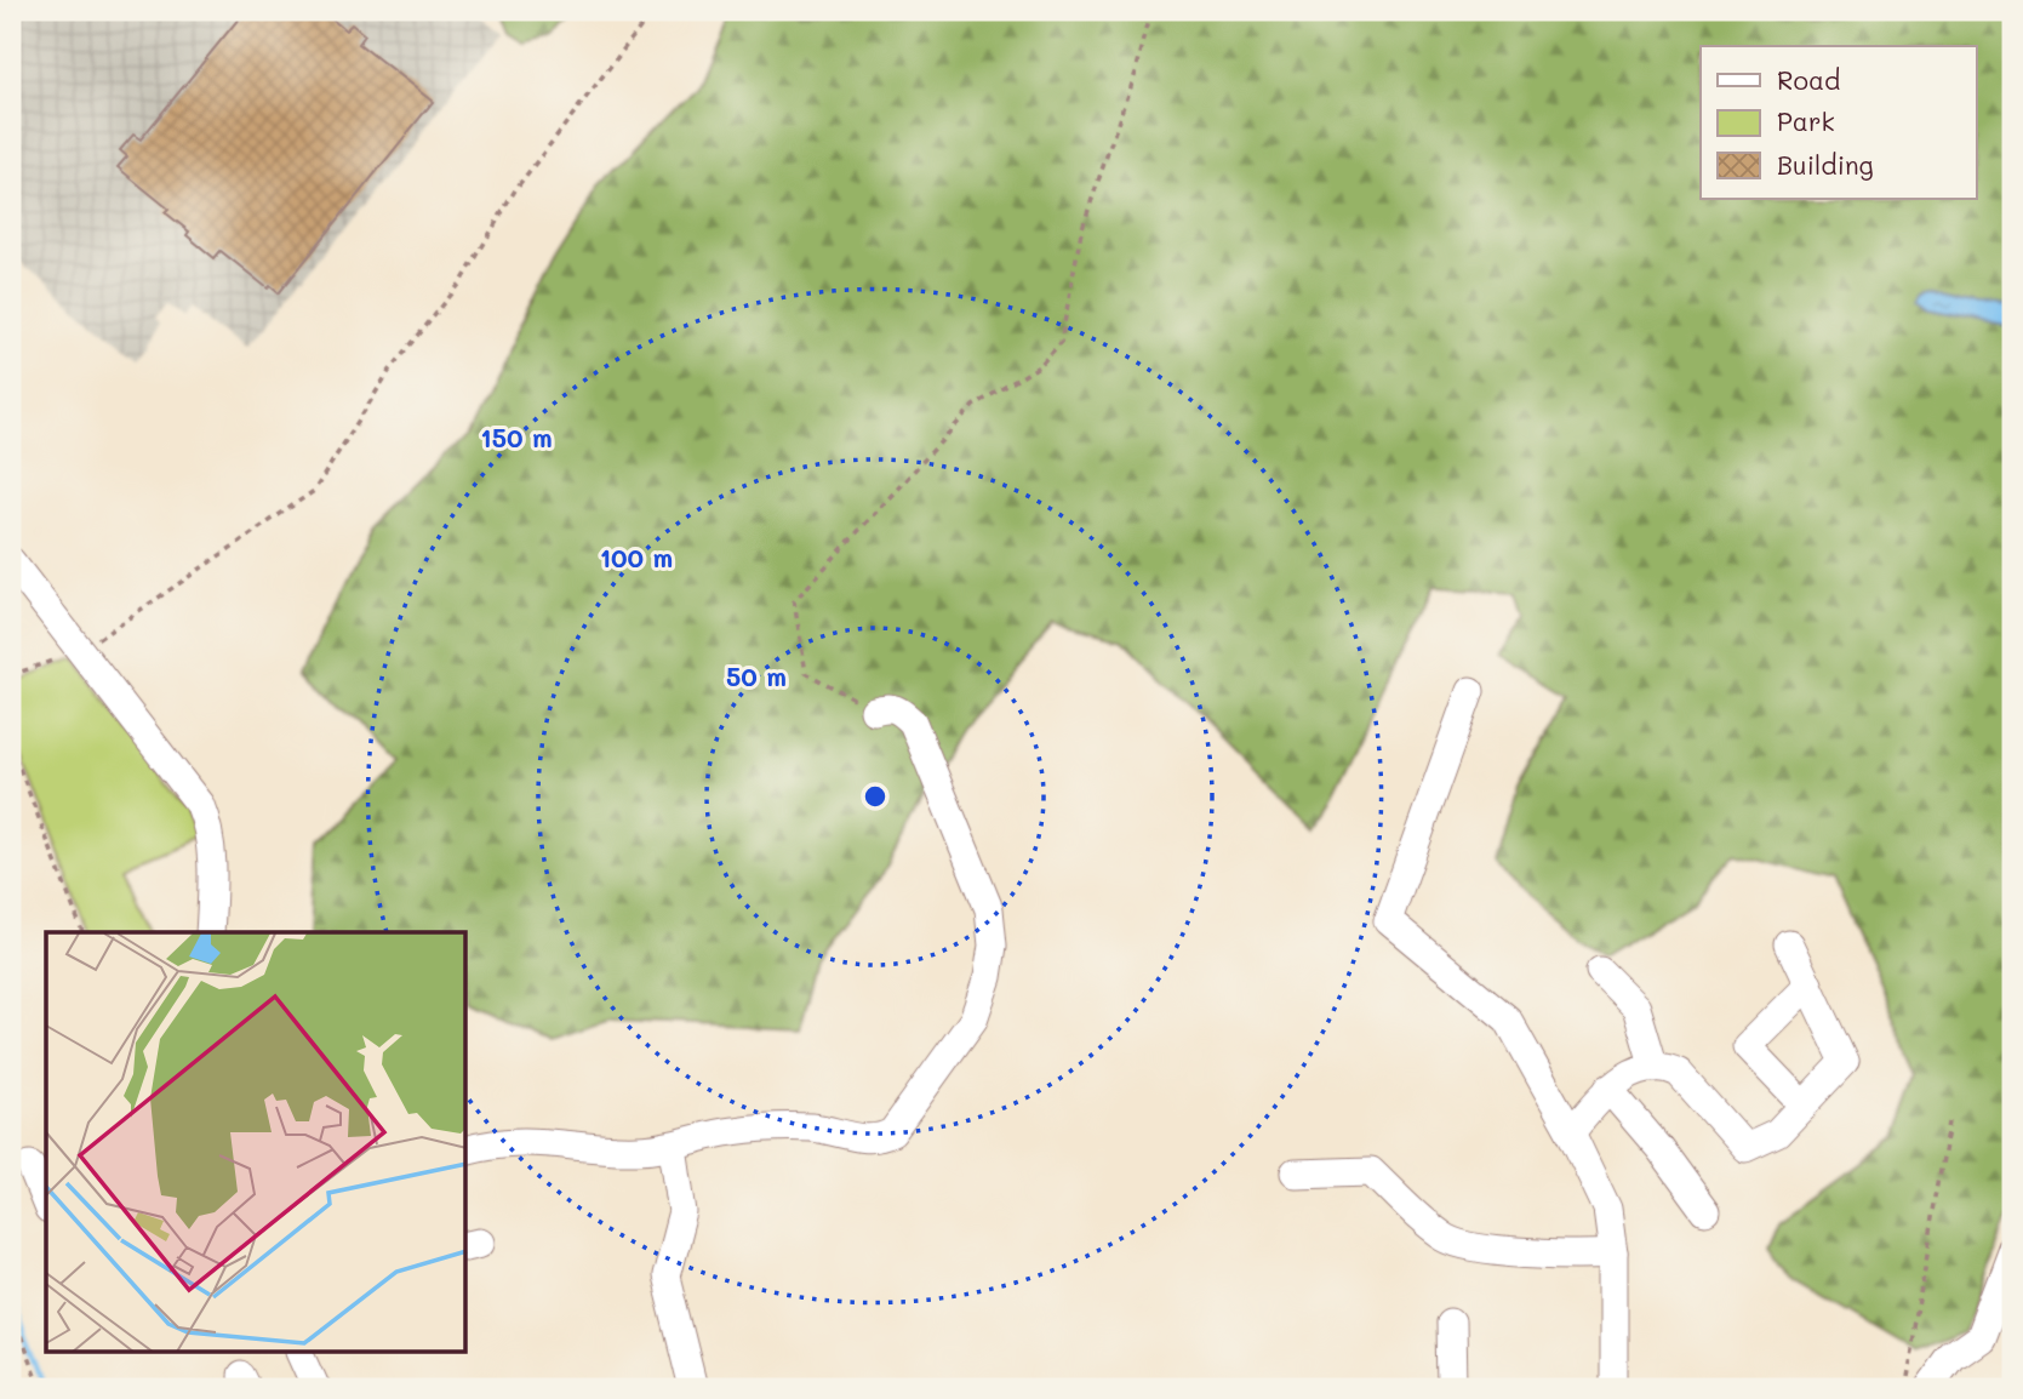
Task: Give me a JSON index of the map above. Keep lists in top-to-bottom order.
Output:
{
  "legend": ["Road", "Park", "Building"],
  "rings": ["150 m", "100 m", "50 m"]
}
